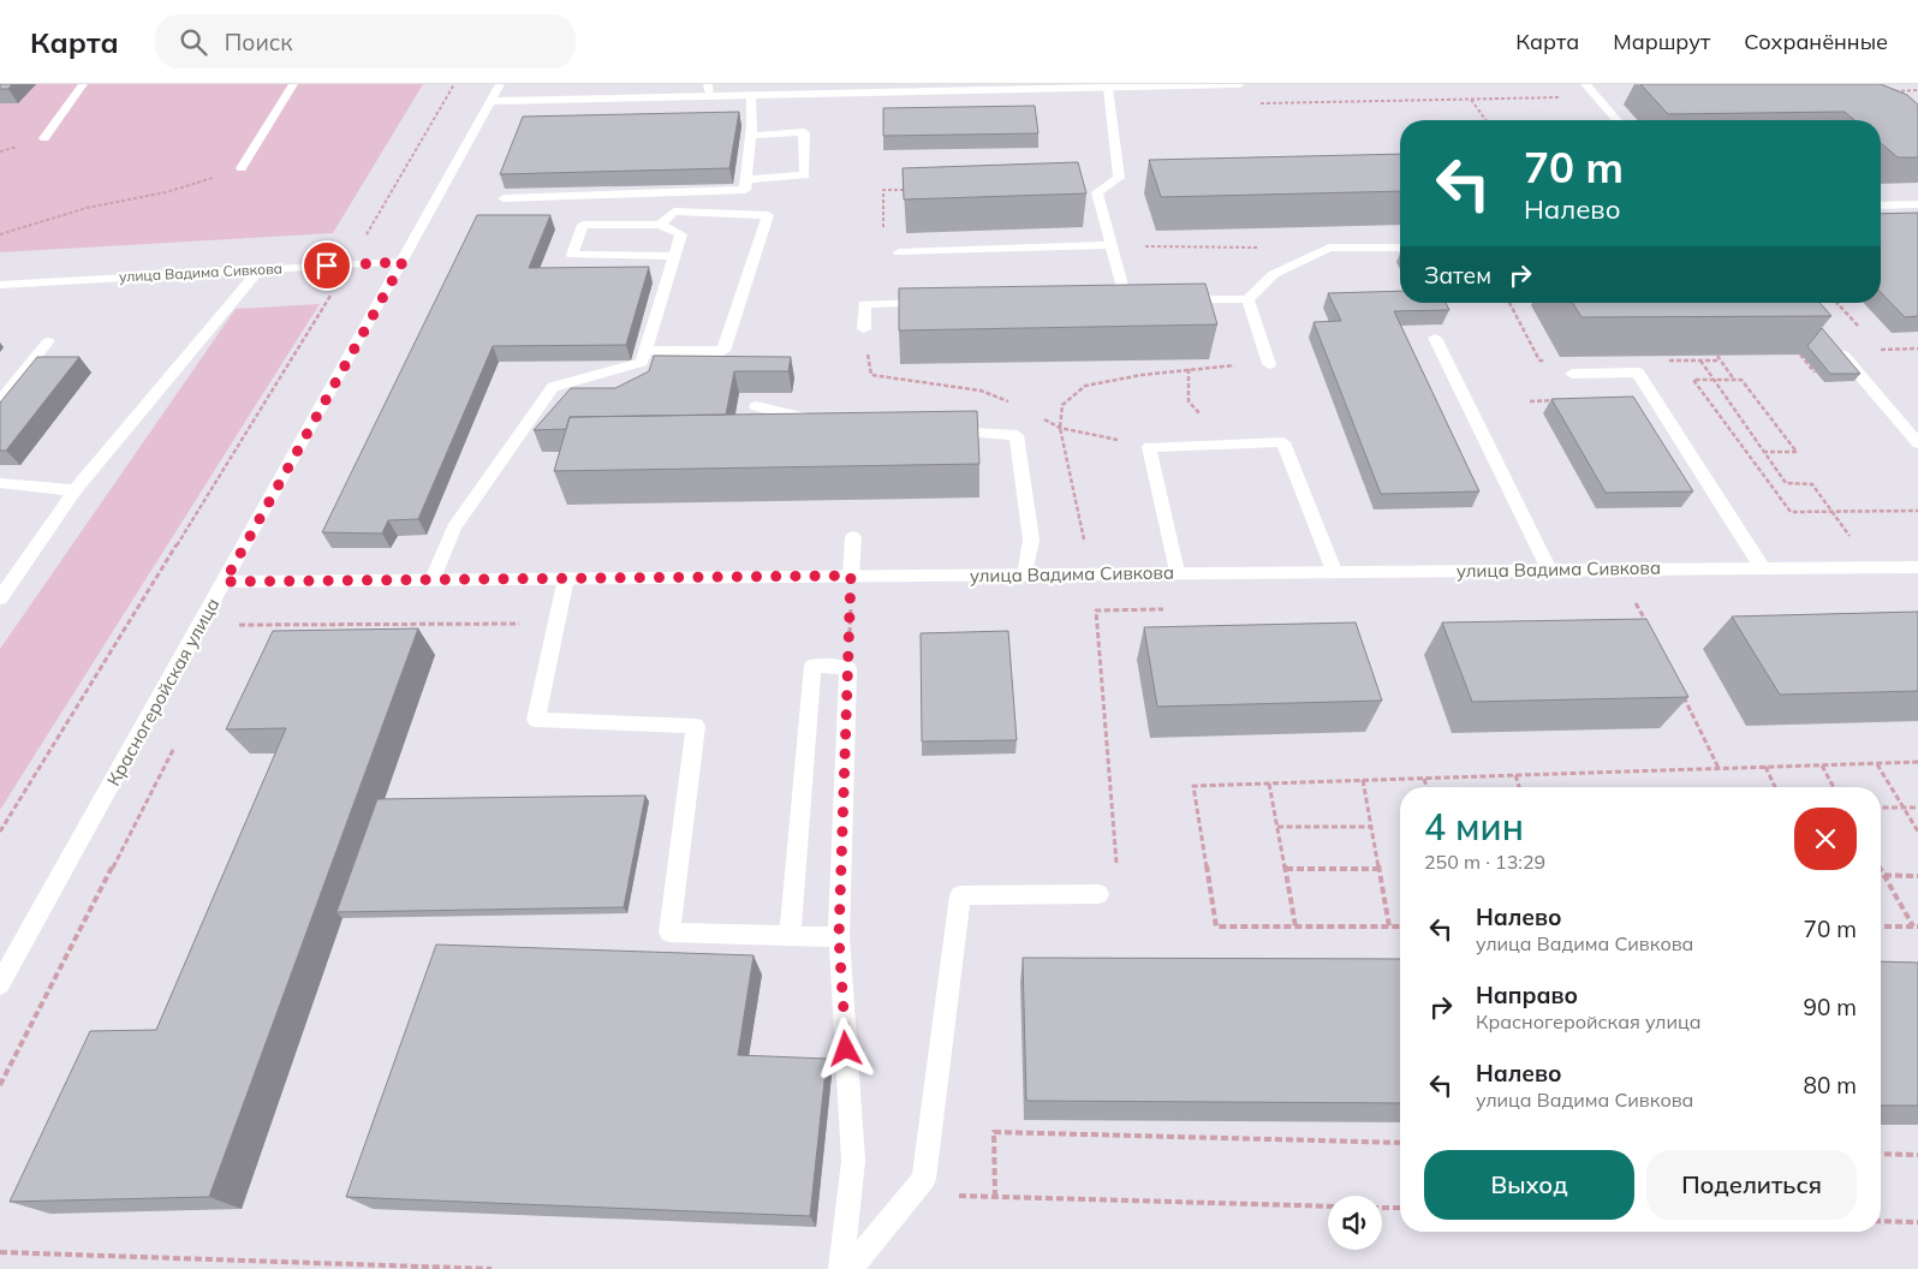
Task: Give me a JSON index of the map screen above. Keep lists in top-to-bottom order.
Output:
{
  "streets": {
    "street": ["улица Вадима Сивкова", "Красногеройская улица"]
  },
  "crossings": [
    ["улица Вадима Сивкова", "Красногеройская улица"]
  ],
  "page": {
    "header": "Карта",
    "search": "Поиск",
    "nav": ["Карта", "Маршрут", "Сохранённые"],
    "turn": ["70 m", "Налево"],
    "then": "Затем",
    "heading": ["4 мин", "250 m · 13:29"],
    "list": [
      {
        "name": "Налево",
        "note": "улица Вадима Сивкова",
        "value": "70 m"
      },
      {
        "name": "Направо",
        "note": "Красногеройская улица",
        "value": "90 m"
      },
      {
        "name": "Налево",
        "note": "улица Вадима Сивкова",
        "value": "80 m"
      }
    ],
    "buttons": ["Выход", "Поделиться"]
  }
}
